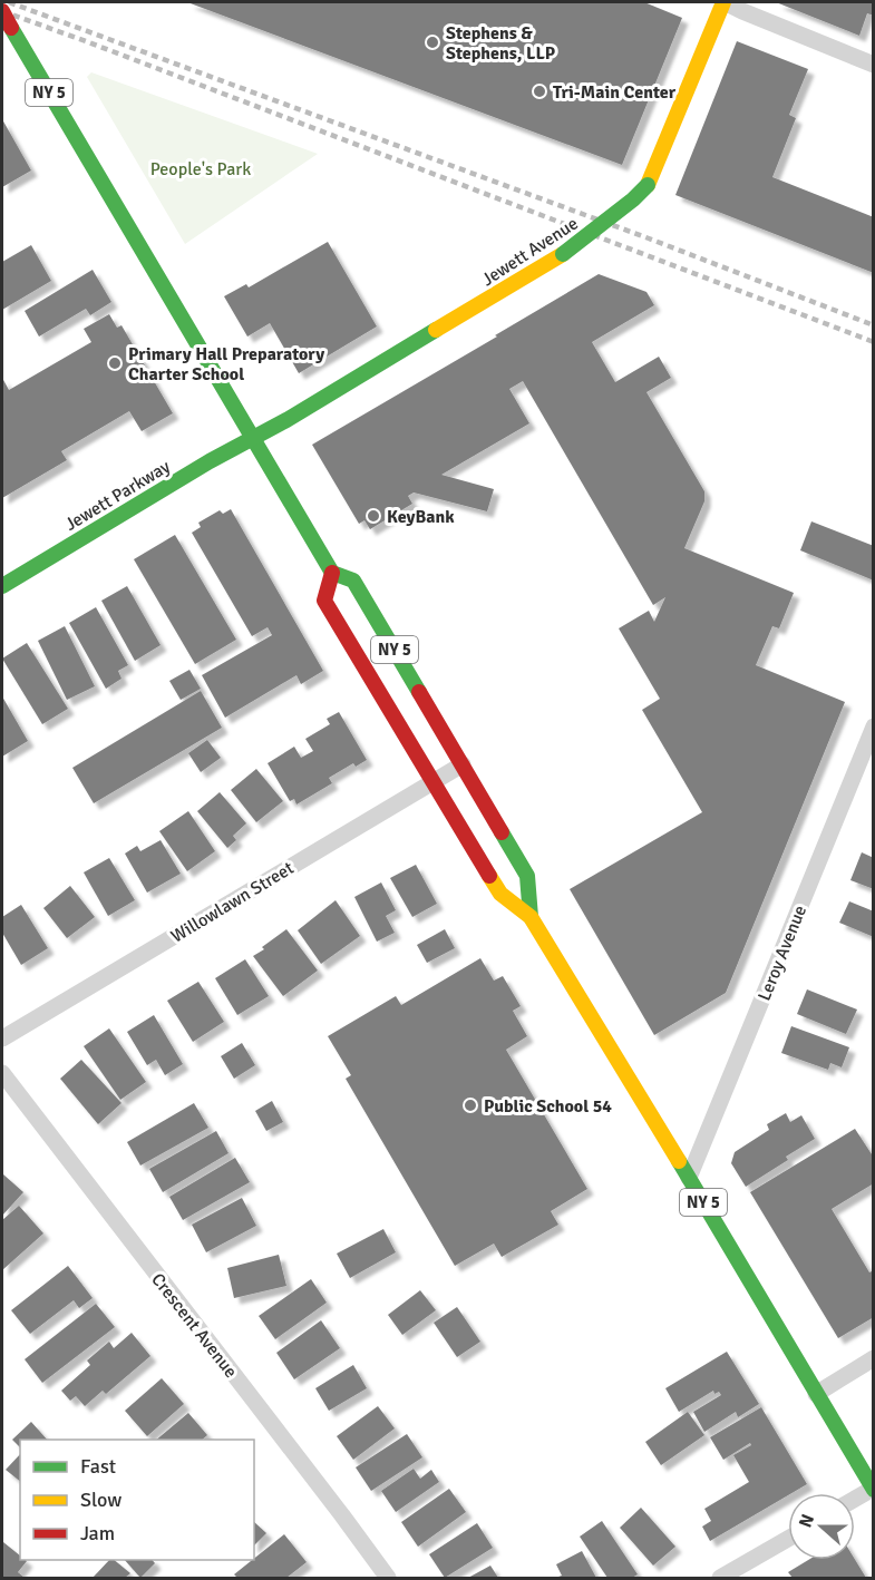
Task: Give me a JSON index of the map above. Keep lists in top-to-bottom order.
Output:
{
  "streets": {
    "main road": ["NY 5", "Jewett Avenue", "Jewett Parkway"],
    "street": ["Willowlawn Street", "Leroy Avenue", "Crescent Avenue"]
  },
  "crossings": [
    ["NY 5", "Jewett Avenue"],
    ["NY 5", "Jewett Parkway"],
    ["NY 5", "Willowlawn Street"],
    ["NY 5", "Leroy Avenue"],
    ["Jewett Avenue", "Jewett Parkway"]
  ],
  "parks": ["People's Park"],
  "places": [
    "Stephens & Stephens, LLP",
    "Tri-Main Center",
    "Primary Hall Preparatory Charter School",
    "KeyBank",
    "Public School 54"
  ],
  "legend": ["Fast", "Slow", "Jam"],
  "north": "left"
}
